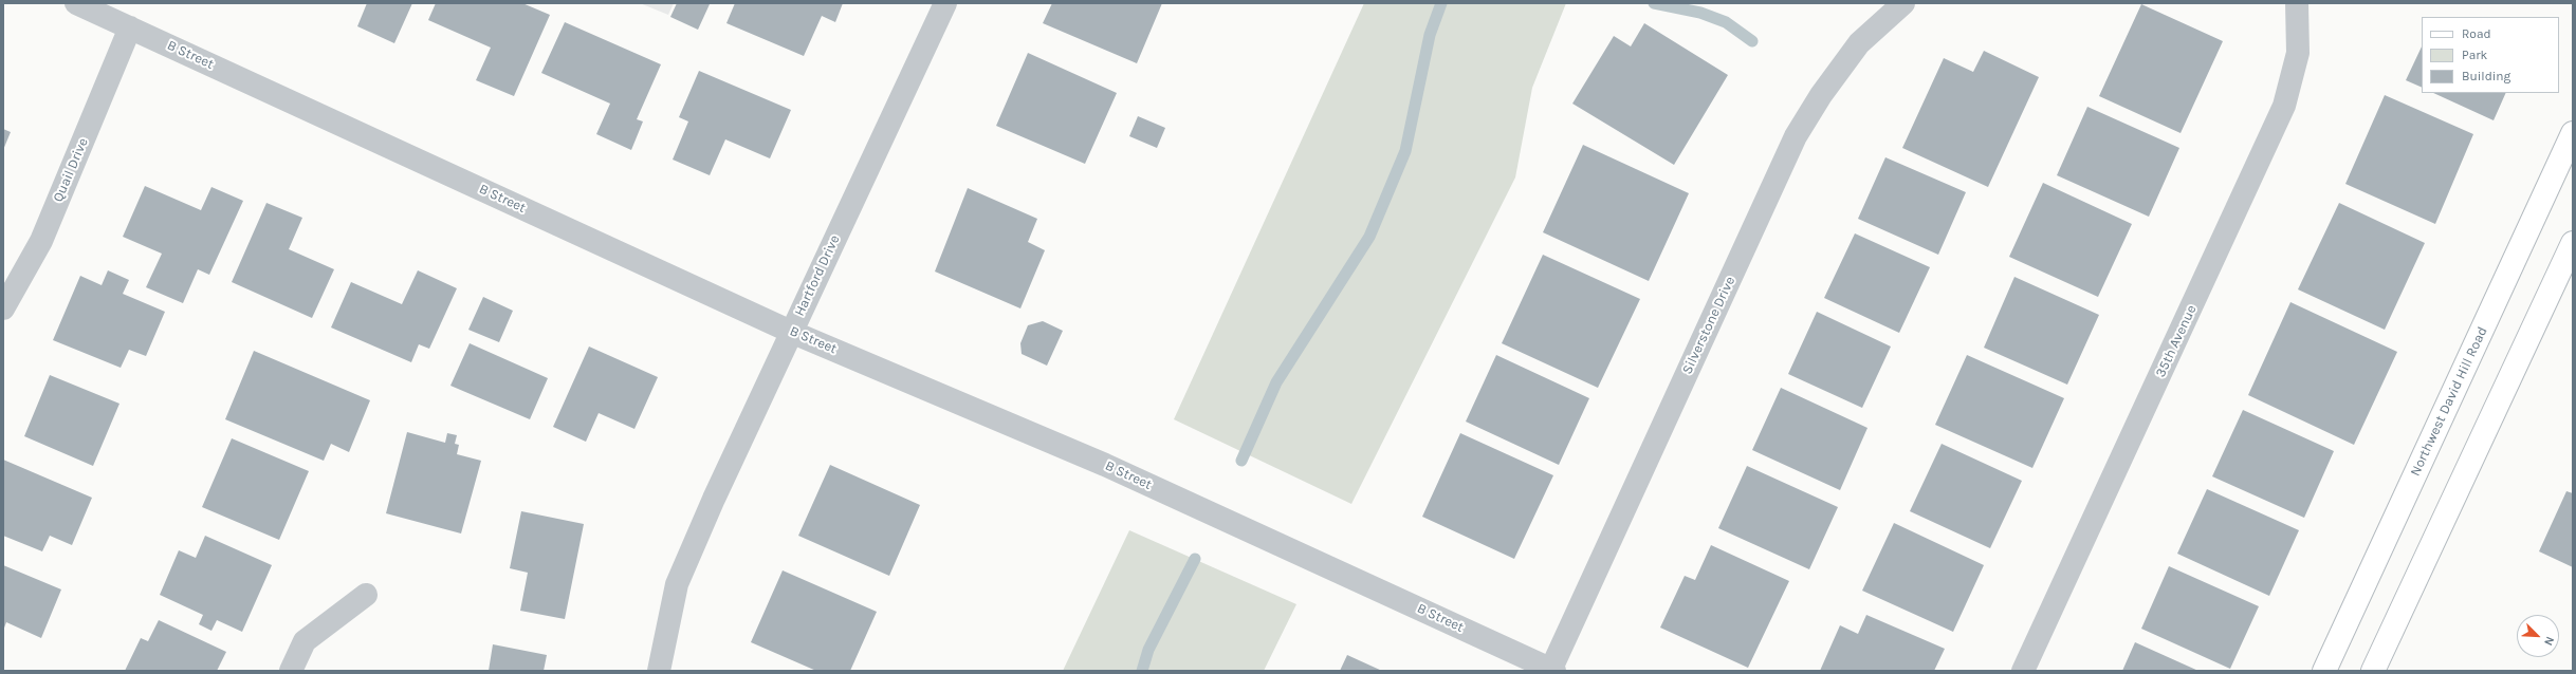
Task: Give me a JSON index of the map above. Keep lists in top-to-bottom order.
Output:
{
  "streets": {
    "street": [
      "B Street",
      "Quail Drive",
      "Hartford Drive",
      "Silverstone Drive",
      "35th Avenue",
      "Northwest David Hill Road"
    ]
  },
  "crossings": [
    ["B Street", "Quail Drive"],
    ["B Street", "Hartford Drive"],
    ["B Street", "Silverstone Drive"]
  ],
  "legend": ["Road", "Park", "Building"],
  "north": "bottom right"
}
